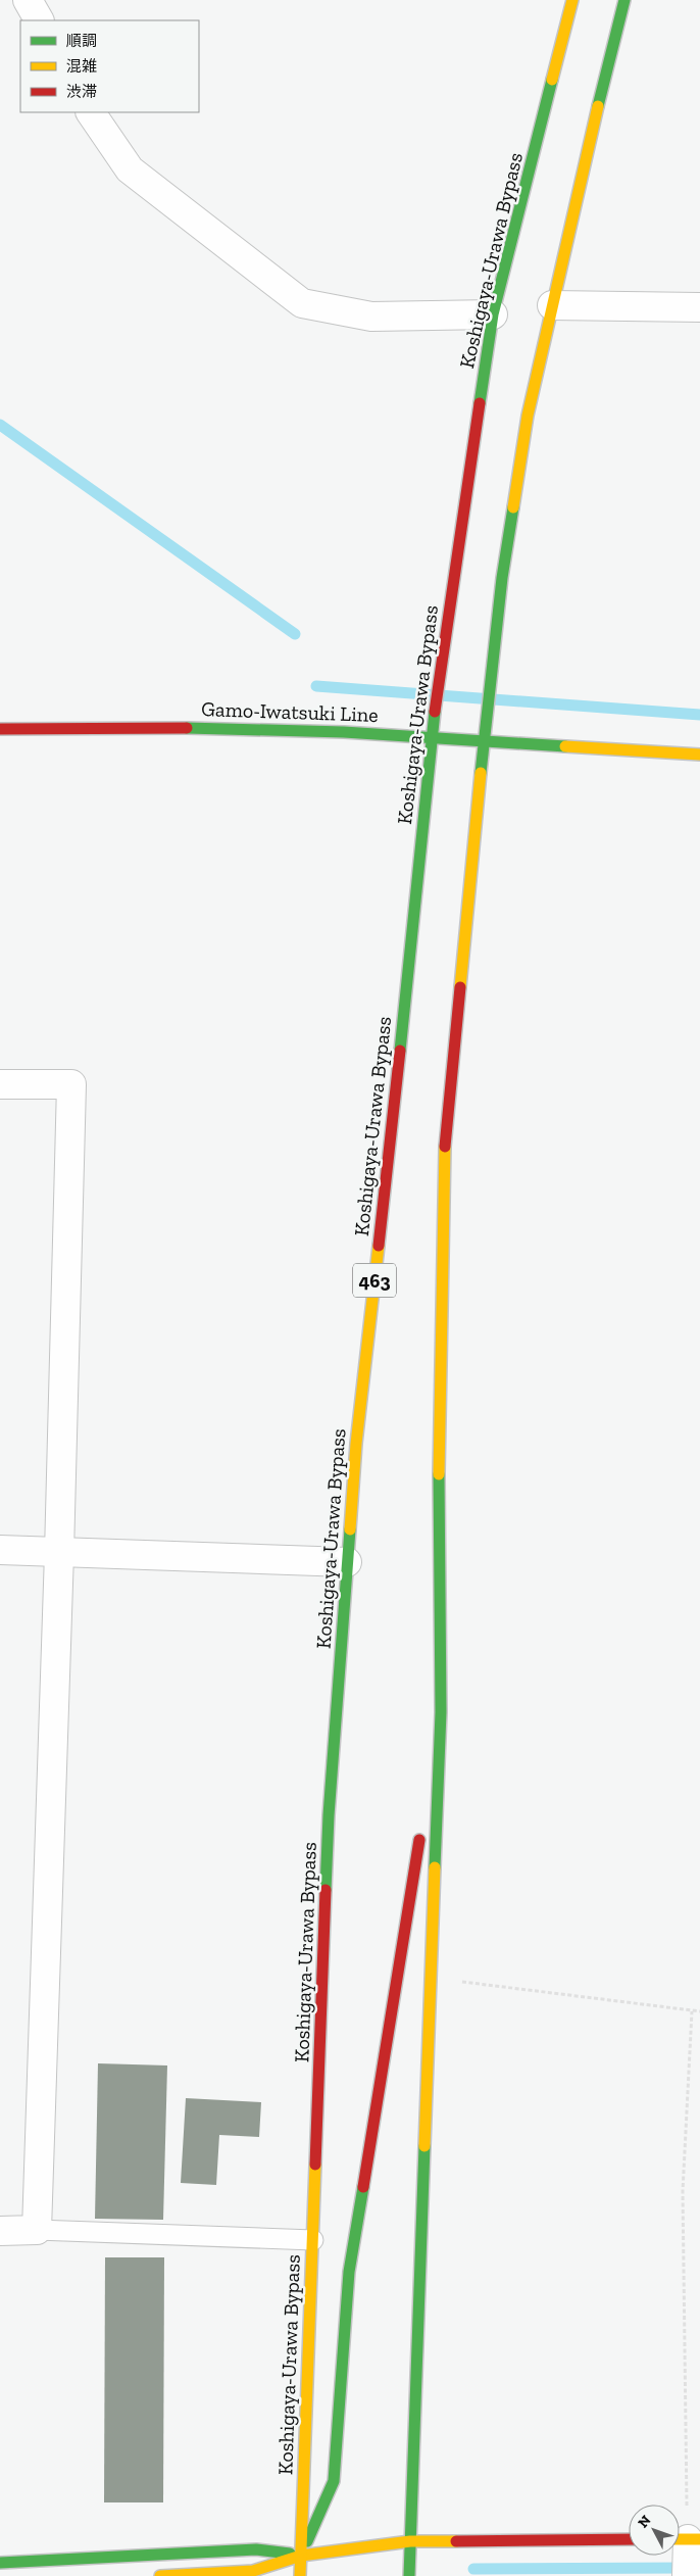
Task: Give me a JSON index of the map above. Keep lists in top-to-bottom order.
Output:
{
  "streets": {
    "main road": ["Koshigaya-Urawa Bypass", "Gamo-Iwatsuki Line", "463"]
  },
  "crossings": [
    ["Koshigaya-Urawa Bypass", "Gamo-Iwatsuki Line"]
  ],
  "legend": ["順調", "混雑", "渋滞"],
  "north": "top left"
}
